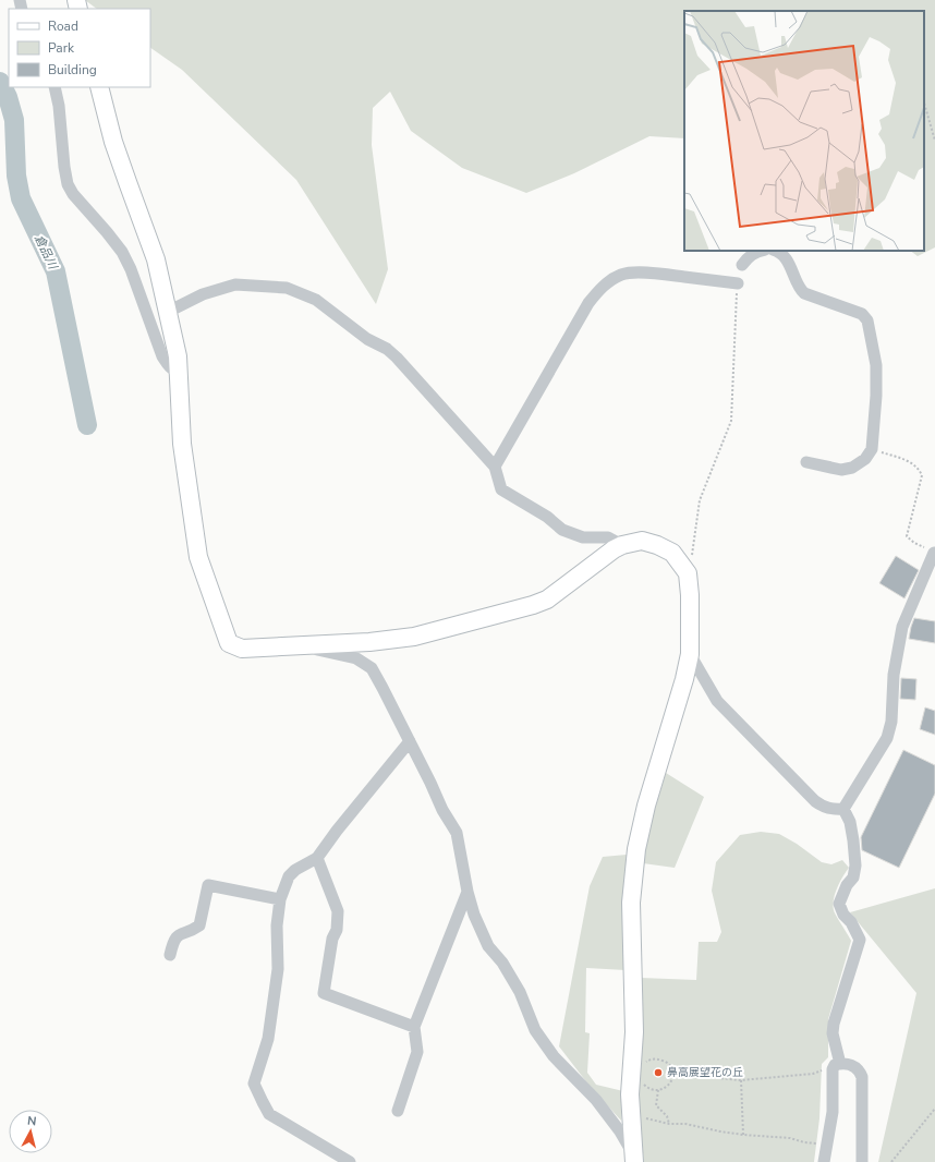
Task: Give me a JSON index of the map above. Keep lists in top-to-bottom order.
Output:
{
  "water": ["倉品川"],
  "places": ["鼻高展望花の丘"],
  "legend": ["Road", "Park", "Building"],
  "north": "top"
}
